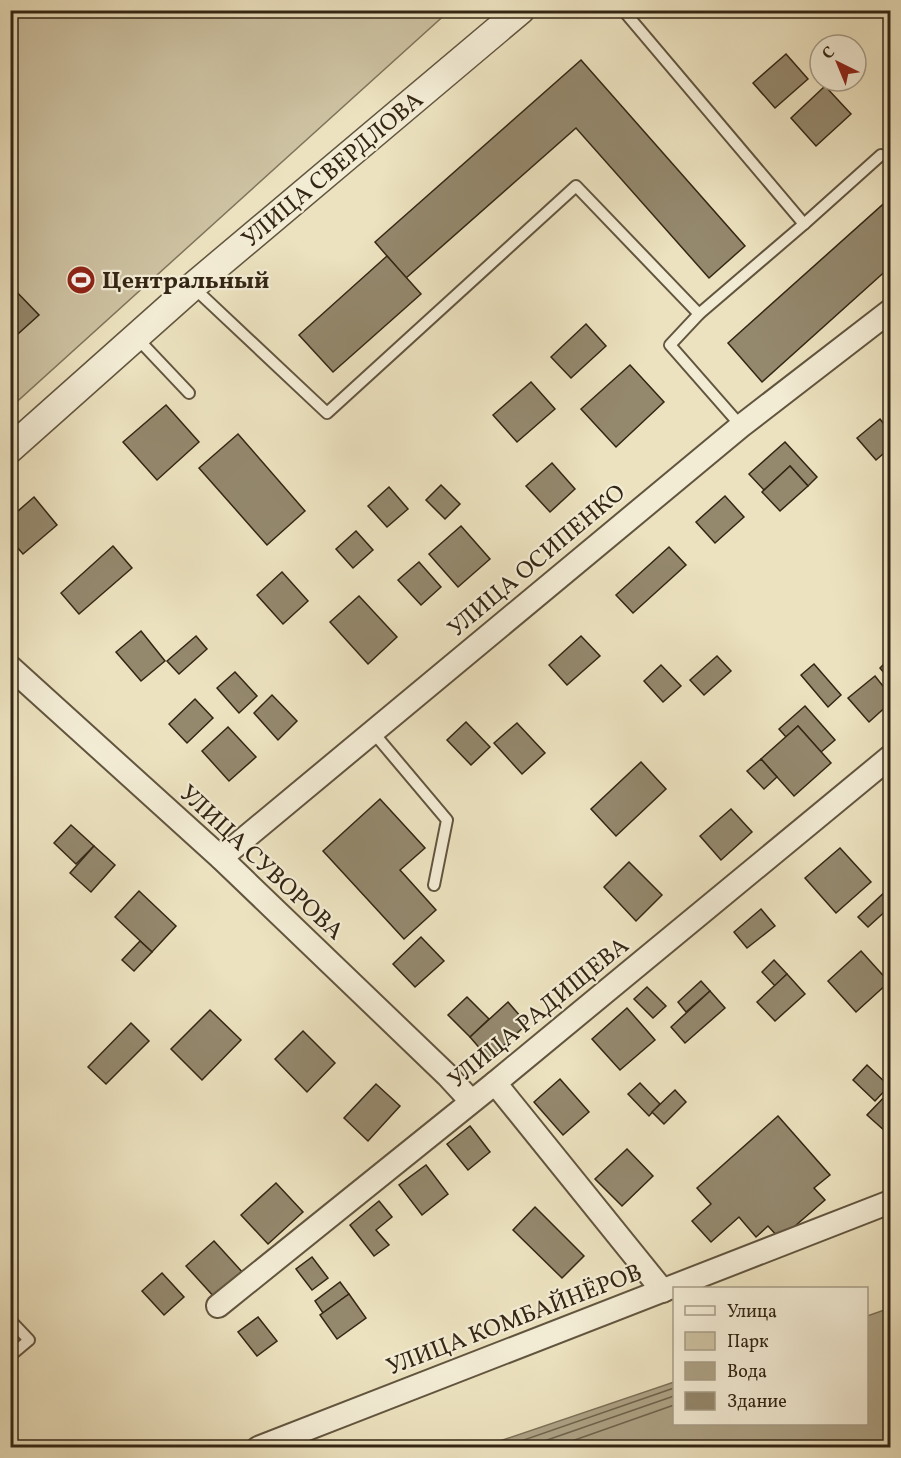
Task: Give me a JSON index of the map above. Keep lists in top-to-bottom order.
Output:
{
  "streets": {
    "street": [
      "УЛИЦА СВЕРДЛОВА",
      "УЛИЦА ОСИПЕНКО",
      "УЛИЦА СУВОРОВА",
      "УЛИЦА РАДИЩЕВА",
      "УЛИЦА КОМБАЙНЁРОВ"
    ]
  },
  "crossings": [
    ["УЛИЦА ОСИПЕНКО", "УЛИЦА СУВОРОВА"],
    ["УЛИЦА СУВОРОВА", "УЛИЦА РАДИЩЕВА"]
  ],
  "places": {
    "sports": ["Центральный"]
  },
  "legend": [
    "Улица",
    "Парк",
    "Вода",
    "Здание"
  ],
  "north": "top left"
}
